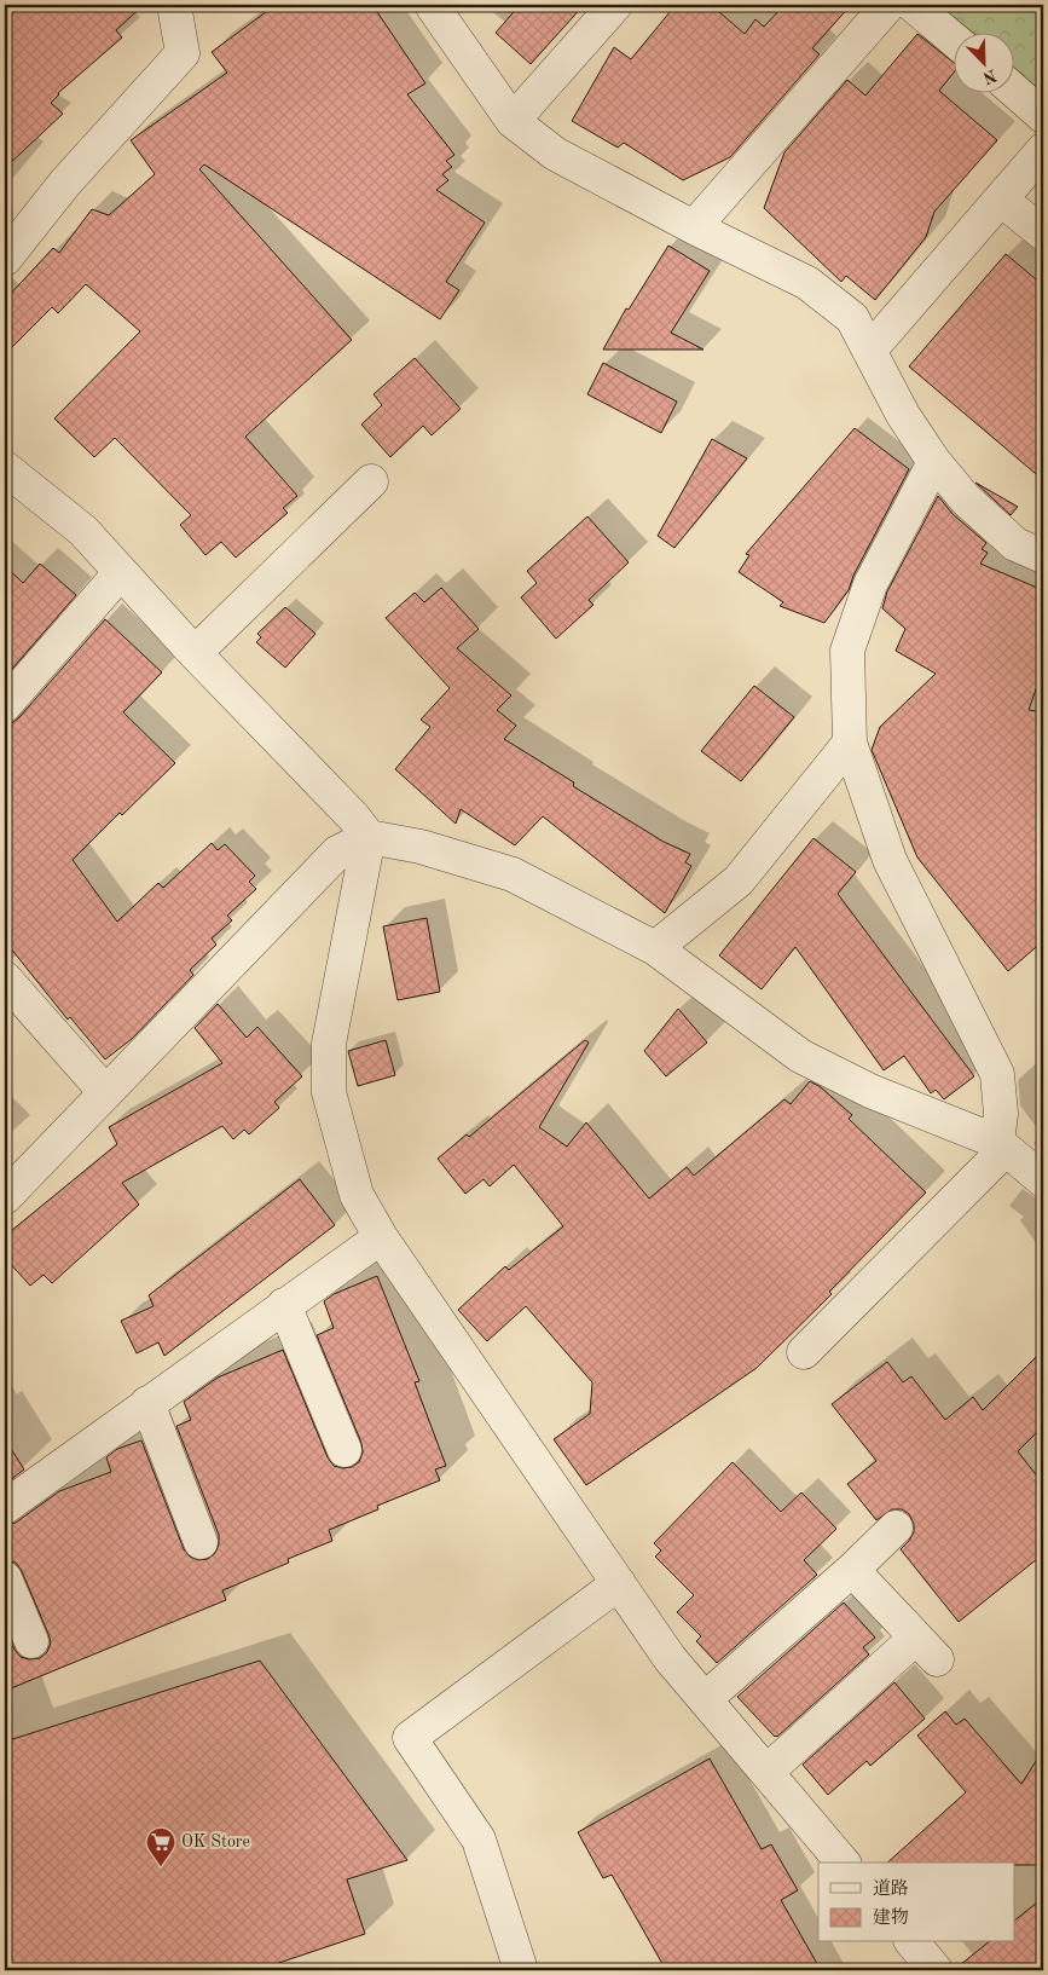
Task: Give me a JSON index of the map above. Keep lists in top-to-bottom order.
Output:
{
  "places": {
    "supermarket": ["OK Store"]
  },
  "legend": ["道路", "建物"],
  "north": "bottom right"
}
